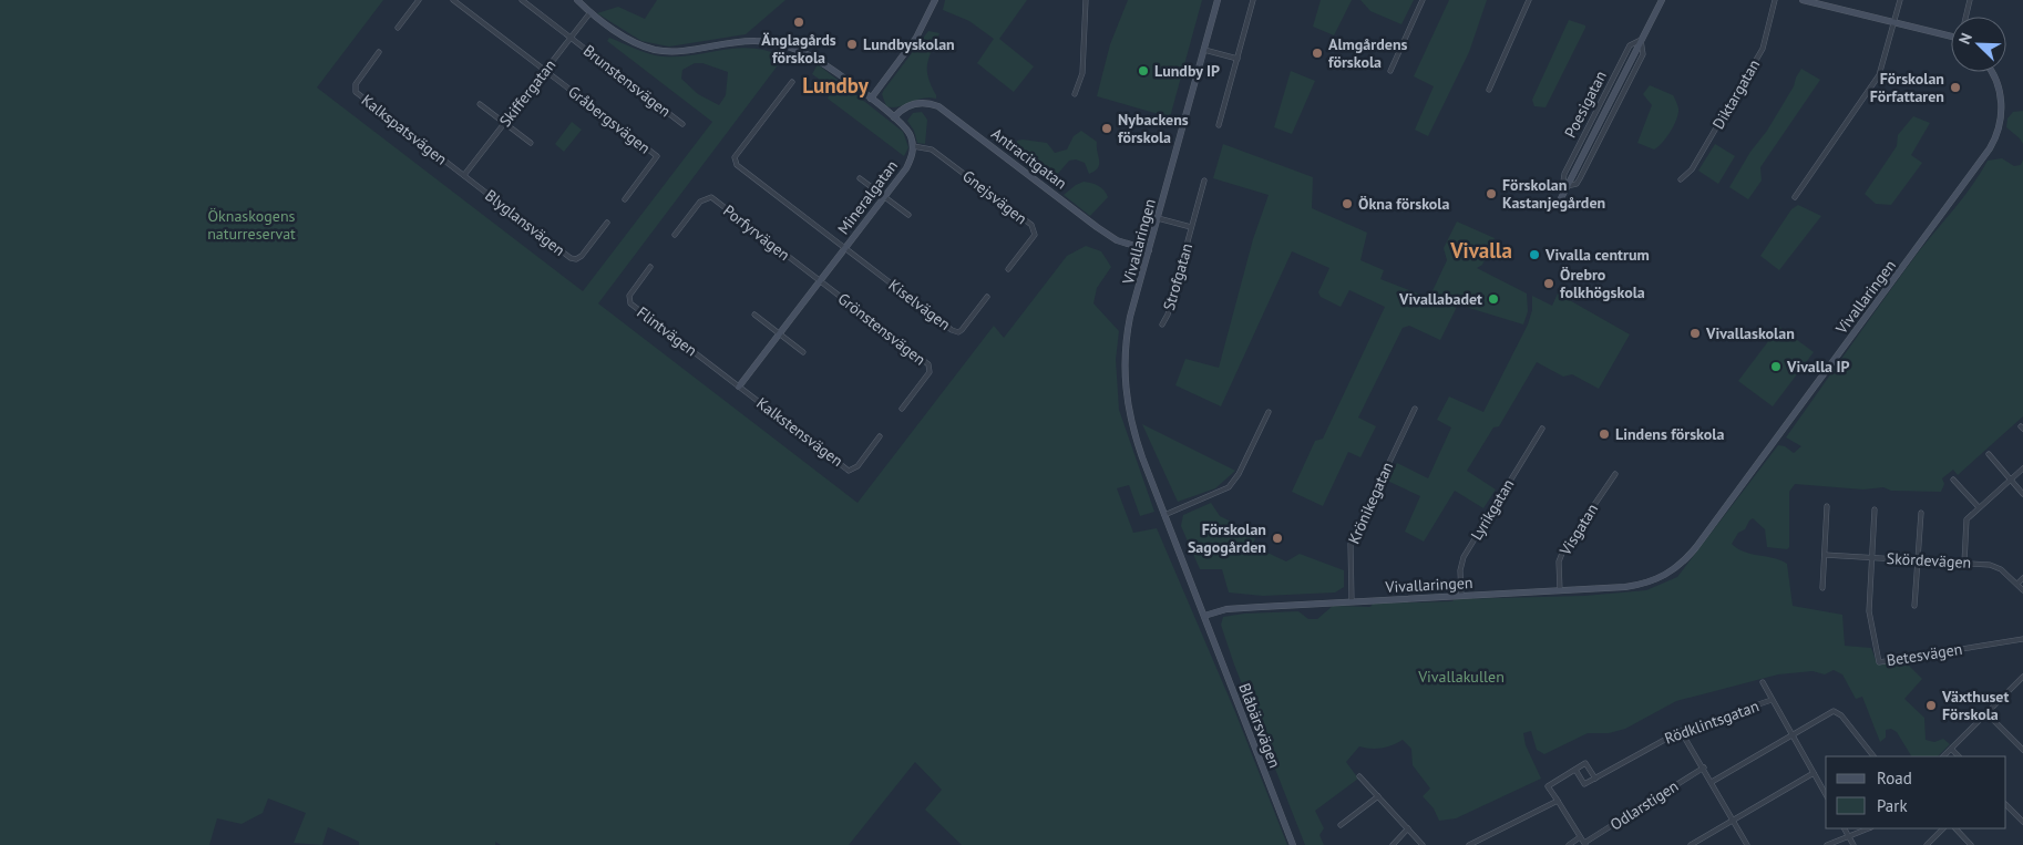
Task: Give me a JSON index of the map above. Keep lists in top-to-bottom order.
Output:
{
  "streets": {
    "street": [
      "Brunstensvägen",
      "Skiffergatan",
      "Diktargatan",
      "Poesigatan",
      "Gråbergsvägen",
      "Kalkspatsvägen",
      "Antracitgatan",
      "Mineralgatan",
      "Gnejsvägen",
      "Blyglansvägen",
      "Porfyrvägen",
      "Vivallaringen",
      "Strofgatan",
      "Kiselvägen",
      "Grönstensvägen",
      "Flintvägen",
      "Kalkstensvägen",
      "Krönikegatan",
      "Lyrikgatan",
      "Visgatan",
      "Skördevägen",
      "Betesvägen",
      "Rödklintsgatan",
      "Blåbärsvägen",
      "Odlarstigen"
    ]
  },
  "crossings": [
    ["Brunstensvägen", "Skiffergatan"],
    ["Skiffergatan", "Gråbergsvägen"],
    ["Skiffergatan", "Kalkspatsvägen"],
    ["Skiffergatan", "Blyglansvägen"],
    ["Kalkspatsvägen", "Blyglansvägen"],
    ["Antracitgatan", "Vivallaringen"],
    ["Mineralgatan", "Gnejsvägen"],
    ["Mineralgatan", "Porfyrvägen"],
    ["Mineralgatan", "Kiselvägen"],
    ["Mineralgatan", "Grönstensvägen"],
    ["Mineralgatan", "Flintvägen"],
    ["Mineralgatan", "Kalkstensvägen"],
    ["Porfyrvägen", "Grönstensvägen"],
    ["Vivallaringen", "Strofgatan"],
    ["Vivallaringen", "Krönikegatan"],
    ["Vivallaringen", "Lyrikgatan"],
    ["Vivallaringen", "Visgatan"],
    ["Vivallaringen", "Blåbärsvägen"],
    ["Flintvägen", "Kalkstensvägen"],
    ["Skördevägen", "Betesvägen"]
  ],
  "districts": ["Lundby", "Vivalla"],
  "parks": ["Öknaskogens naturreservat", "Vivallakullen"],
  "places": [
    "Änglagårds förskola",
    "Lundbyskolan",
    "Almgårdens förskola",
    "Lundby IP",
    "Förskolan Författaren",
    "Nybackens förskola",
    "Förskolan Kastanjegården",
    "Ökna förskola",
    "Vivalla centrum",
    "Örebro folkhögskola",
    "Vivallabadet",
    "Vivallaskolan",
    "Vivalla IP",
    "Lindens förskola",
    "Förskolan Sagogården",
    "Växthuset Förskola"
  ],
  "legend": ["Road", "Park"],
  "north": "top left"
}
